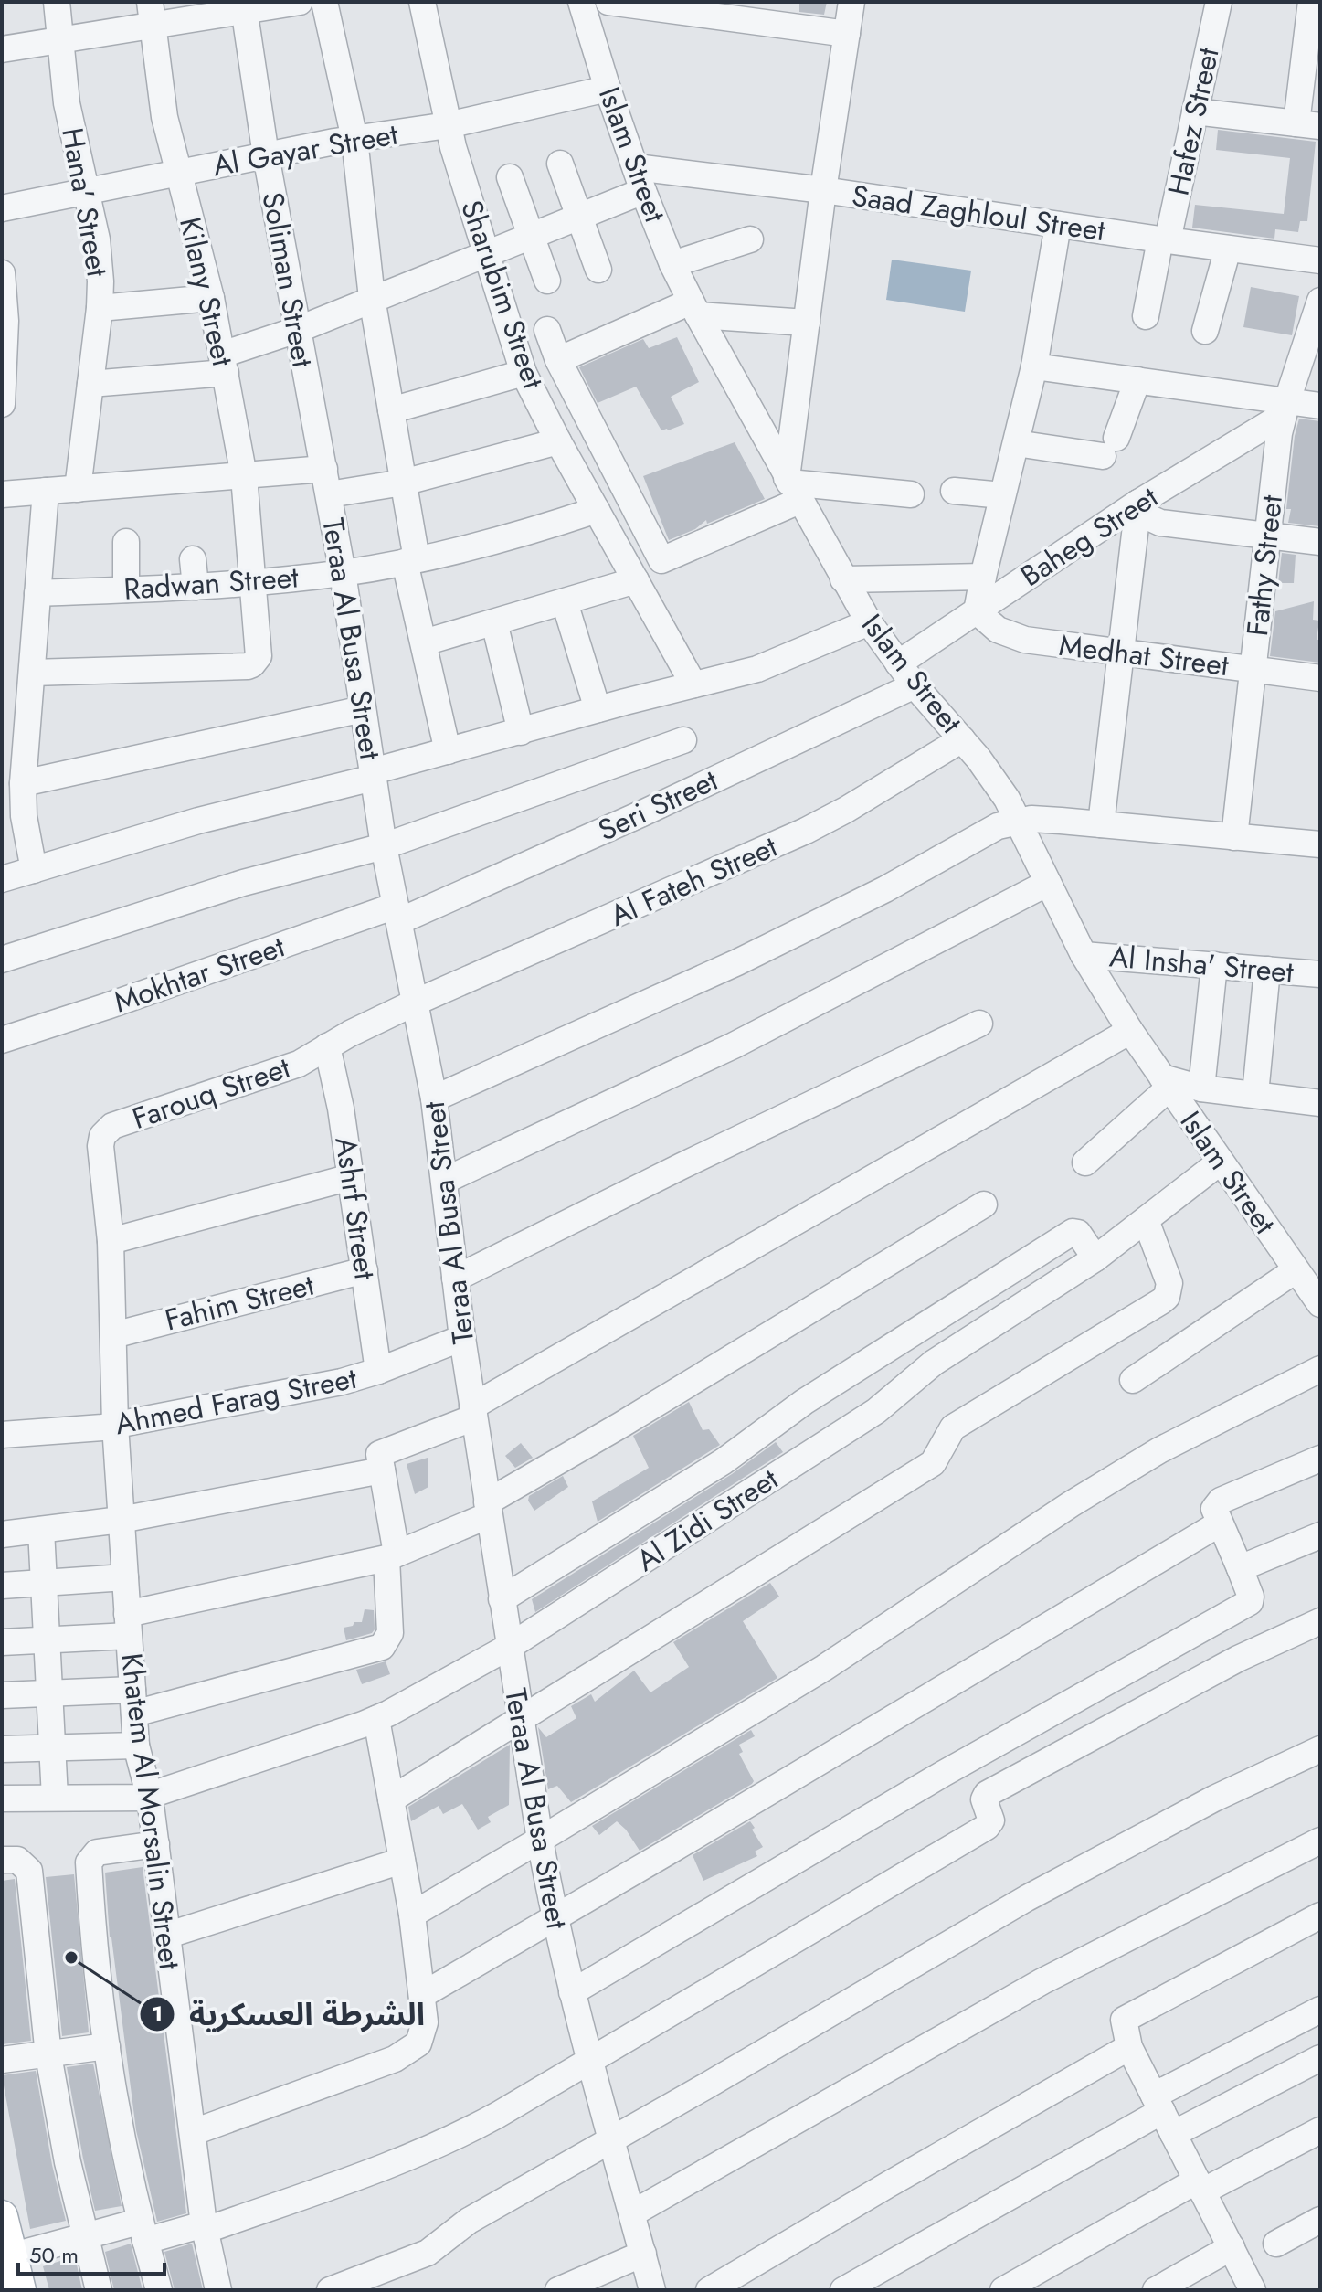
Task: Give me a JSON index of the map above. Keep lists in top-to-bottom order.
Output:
{
  "streets": {
    "street": [
      "Hafez Street",
      "Al Gayar Street",
      "Islam Street",
      "Hana' Street",
      "Saad Zaghloul Street",
      "Soliman Street",
      "Kilany Street",
      "Sharubim Street",
      "Baheg Street",
      "Fathy Street",
      "Radwan Street",
      "Teraa Al Busa Street",
      "Medhat Street",
      "Seri Street",
      "Al Fateh Street",
      "Al Insha' Street",
      "Mokhtar Street",
      "Farouq Street",
      "Ashrf Street",
      "Fahim Street",
      "Ahmed Farag Street",
      "Al Zidi Street",
      "Khatem Al Morsalin Street"
    ]
  },
  "crossings": [
    ["Hafez Street", "Saad Zaghloul Street"],
    ["Al Gayar Street", "Islam Street"],
    ["Al Gayar Street", "Hana' Street"],
    ["Al Gayar Street", "Soliman Street"],
    ["Al Gayar Street", "Kilany Street"],
    ["Al Gayar Street", "Sharubim Street"],
    ["Islam Street", "Saad Zaghloul Street"],
    ["Islam Street", "Baheg Street"],
    ["Islam Street", "Seri Street"],
    ["Islam Street", "Al Fateh Street"],
    ["Islam Street", "Al Insha' Street"],
    ["Islam Street", "Al Zidi Street"],
    ["Soliman Street", "Teraa Al Busa Street"],
    ["Kilany Street", "Radwan Street"],
    ["Sharubim Street", "Radwan Street"],
    ["Baheg Street", "Fathy Street"],
    ["Baheg Street", "Medhat Street"],
    ["Fathy Street", "Medhat Street"],
    ["Radwan Street", "Teraa Al Busa Street"],
    ["Teraa Al Busa Street", "Seri Street"],
    ["Teraa Al Busa Street", "Al Fateh Street"],
    ["Teraa Al Busa Street", "Mokhtar Street"],
    ["Teraa Al Busa Street", "Farouq Street"],
    ["Teraa Al Busa Street", "Ahmed Farag Street"],
    ["Teraa Al Busa Street", "Al Zidi Street"],
    ["Seri Street", "Mokhtar Street"],
    ["Al Fateh Street", "Farouq Street"],
    ["Farouq Street", "Ashrf Street"],
    ["Farouq Street", "Khatem Al Morsalin Street"],
    ["Ashrf Street", "Fahim Street"],
    ["Ashrf Street", "Ahmed Farag Street"],
    ["Fahim Street", "Khatem Al Morsalin Street"],
    ["Ahmed Farag Street", "Khatem Al Morsalin Street"],
    ["Al Zidi Street", "Khatem Al Morsalin Street"]
  ],
  "places": ["الشرطة العسكرية"],
  "scale_bar": "50 m"
}
